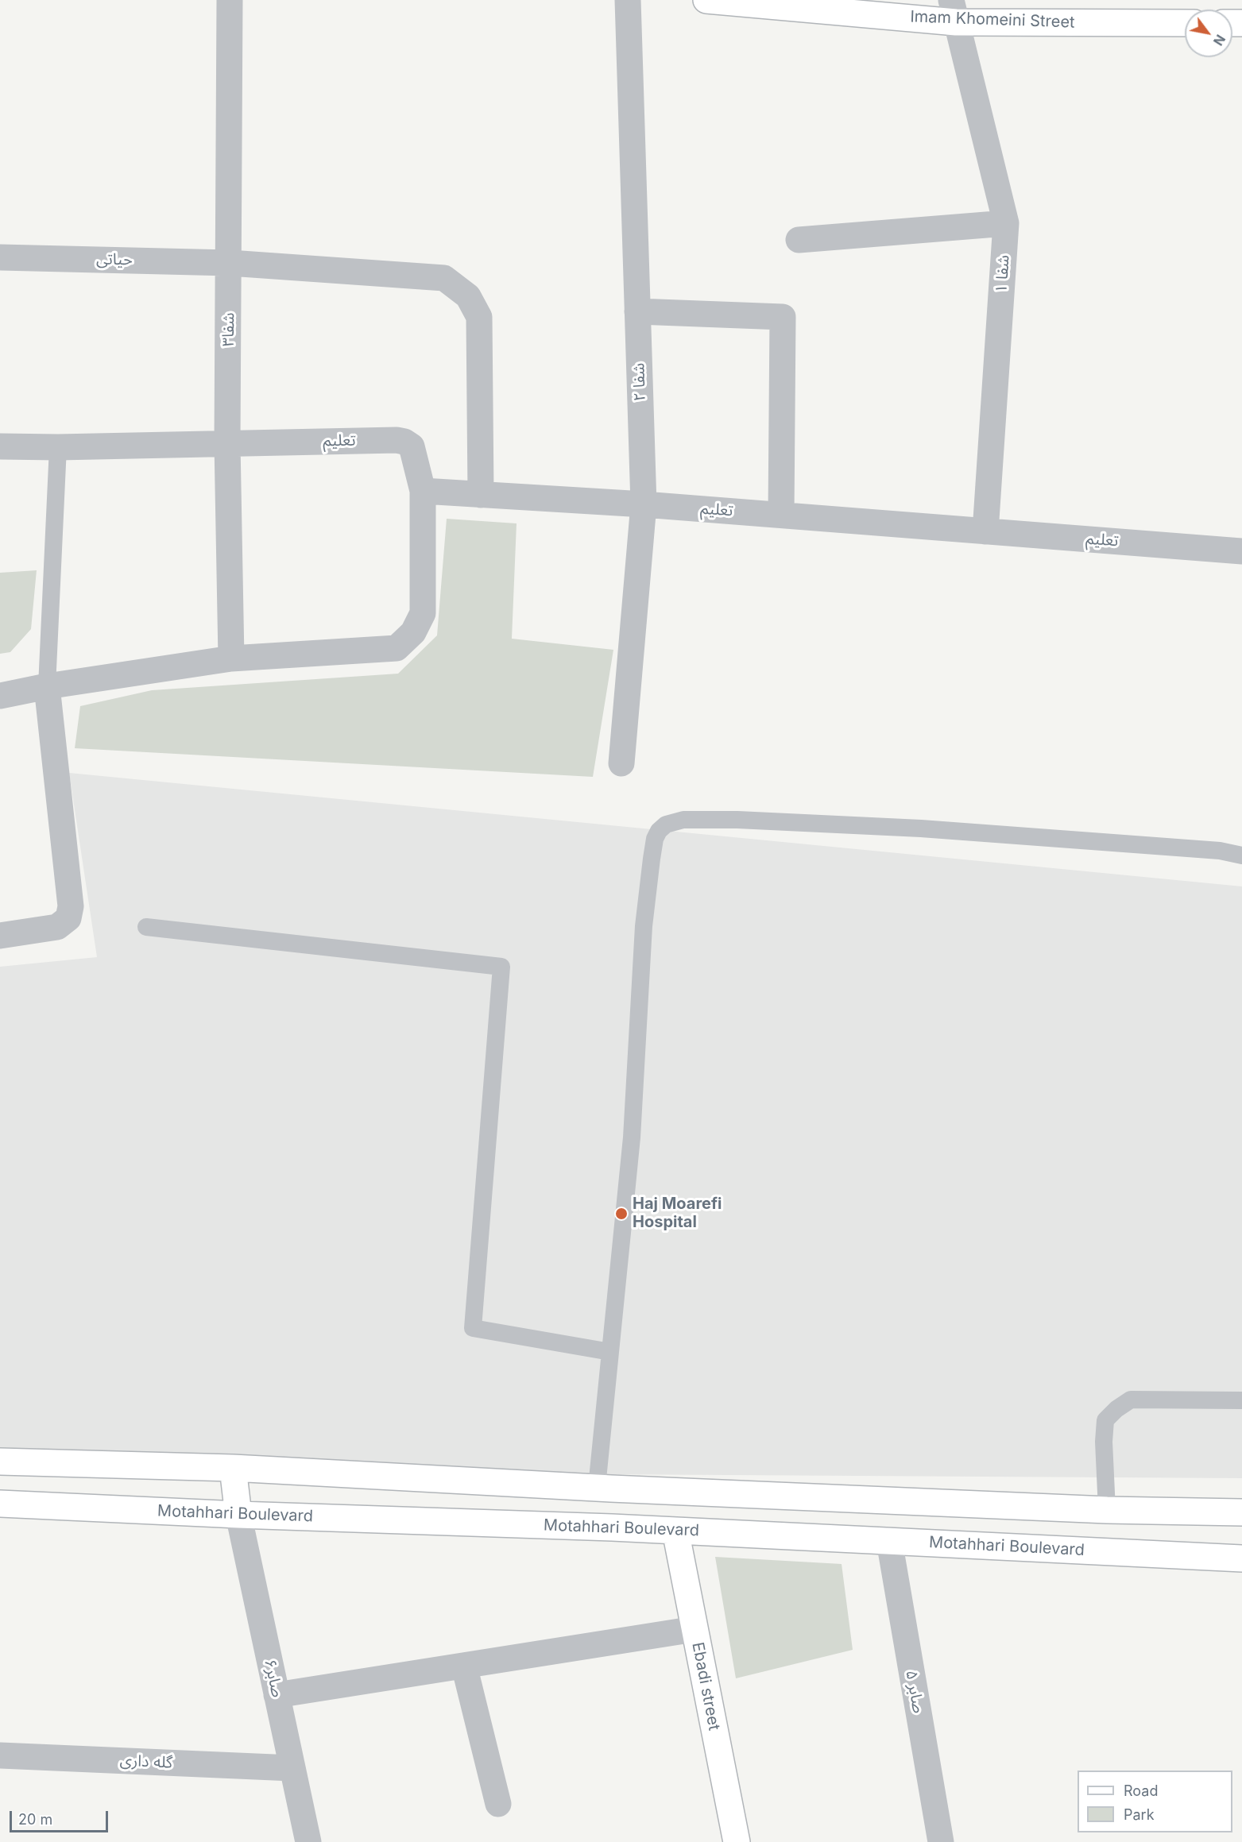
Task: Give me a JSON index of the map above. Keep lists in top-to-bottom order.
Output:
{
  "streets": {
    "street": [
      "Imam Khomeini Street",
      "حیاتی",
      "شفا ۱",
      "شفا۳",
      "شفا ۲",
      "تعلیم",
      "Motahhari Boulevard",
      "صابر۶",
      "Ebadi street",
      "صابر ۵",
      "گله داری"
    ]
  },
  "crossings": [
    ["Imam Khomeini Street", "شفا ۱"],
    ["حیاتی", "شفا۳"],
    ["حیاتی", "تعلیم"],
    ["شفا ۱", "تعلیم"],
    ["شفا۳", "تعلیم"],
    ["شفا ۲", "تعلیم"],
    ["Motahhari Boulevard", "صابر۶"],
    ["Motahhari Boulevard", "Ebadi street"],
    ["Motahhari Boulevard", "صابر ۵"],
    ["صابر۶", "گله داری"]
  ],
  "places": ["Haj Moarefi Hospital"],
  "legend": ["Road", "Park"],
  "scale_bar": "20 m",
  "north": "bottom right"
}
